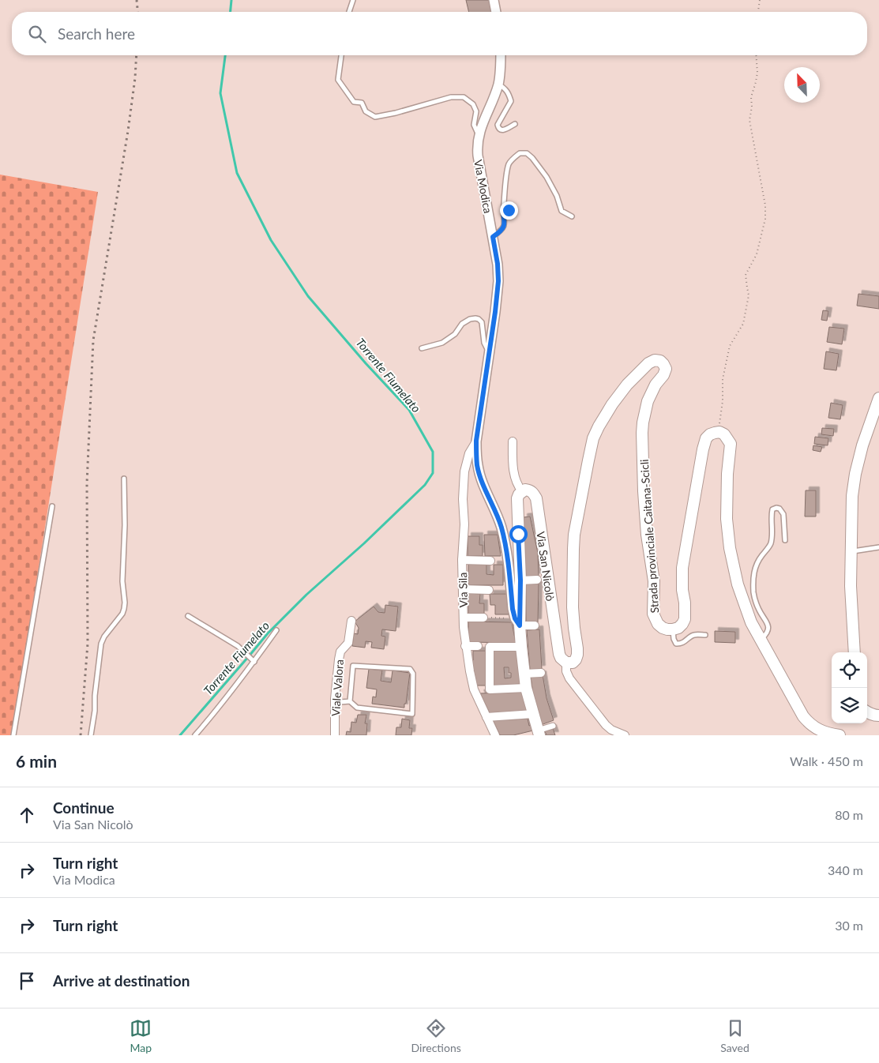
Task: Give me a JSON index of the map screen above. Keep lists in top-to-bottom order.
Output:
{
  "streets": {
    "main road": ["Strada provinciale Caitana-Scicli", "Via San Nicolò"],
    "street": ["Via Modica", "Via Sila", "Viale Valora"]
  },
  "crossings": [
    ["Via Modica", "Via San Nicolò"],
    ["Via Modica", "Via Sila"],
    ["Strada provinciale Caitana-Scicli", "Via San Nicolò"]
  ],
  "water": ["Torrente Fiumelato"],
  "north": "top left",
  "page": {
    "search": "Search here",
    "heading": ["6 min", "Walk · 450 m"],
    "list": [
      ["Continue", "Via San Nicolò", "80 m"],
      ["Turn right", "Via Modica", "340 m"],
      ["Turn right", "30 m"],
      "Arrive at destination"
    ],
    "nav": ["Map", "Directions", "Saved"]
  }
}
